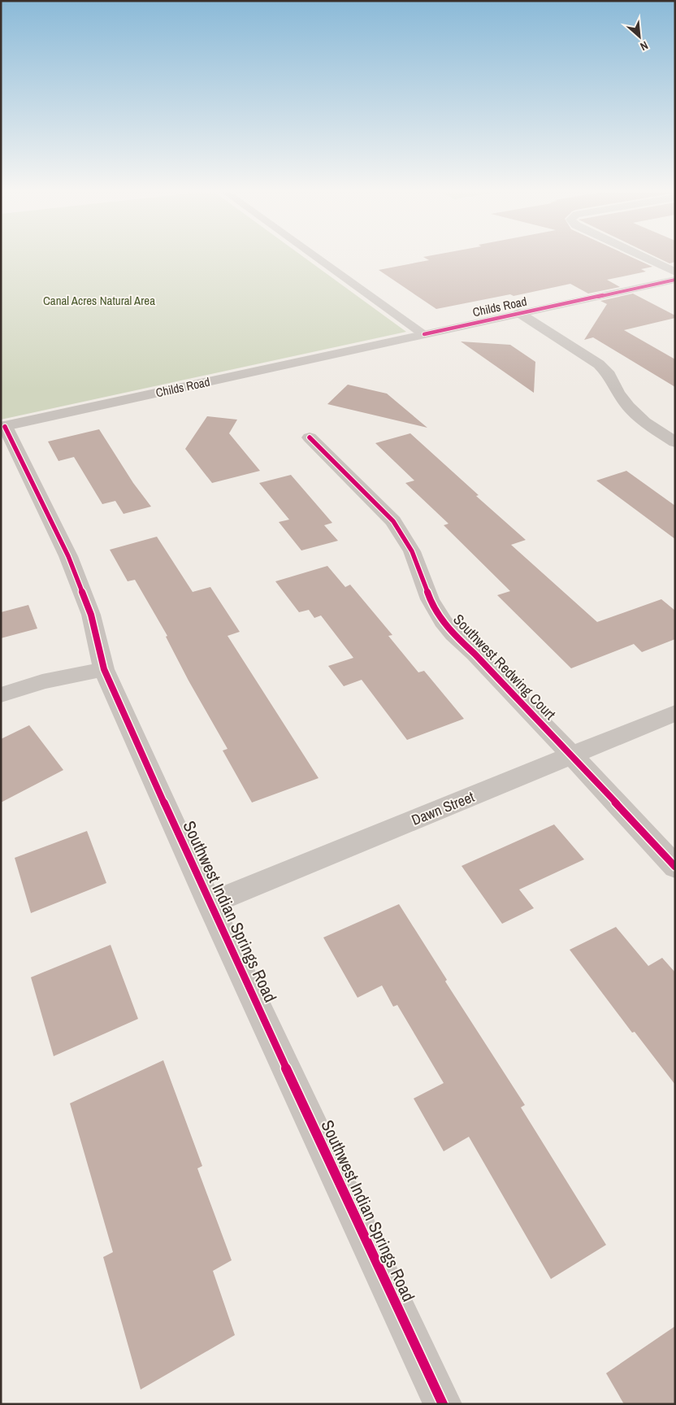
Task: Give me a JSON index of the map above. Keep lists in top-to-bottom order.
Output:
{
  "streets": {
    "street": [
      "Childs Road",
      "Southwest Redwing Court",
      "Dawn Street",
      "Southwest Indian Springs Road"
    ]
  },
  "crossings": [
    ["Childs Road", "Southwest Indian Springs Road"],
    ["Southwest Redwing Court", "Dawn Street"],
    ["Dawn Street", "Southwest Indian Springs Road"]
  ],
  "parks": ["Canal Acres Natural Area"],
  "north": "bottom right"
}
